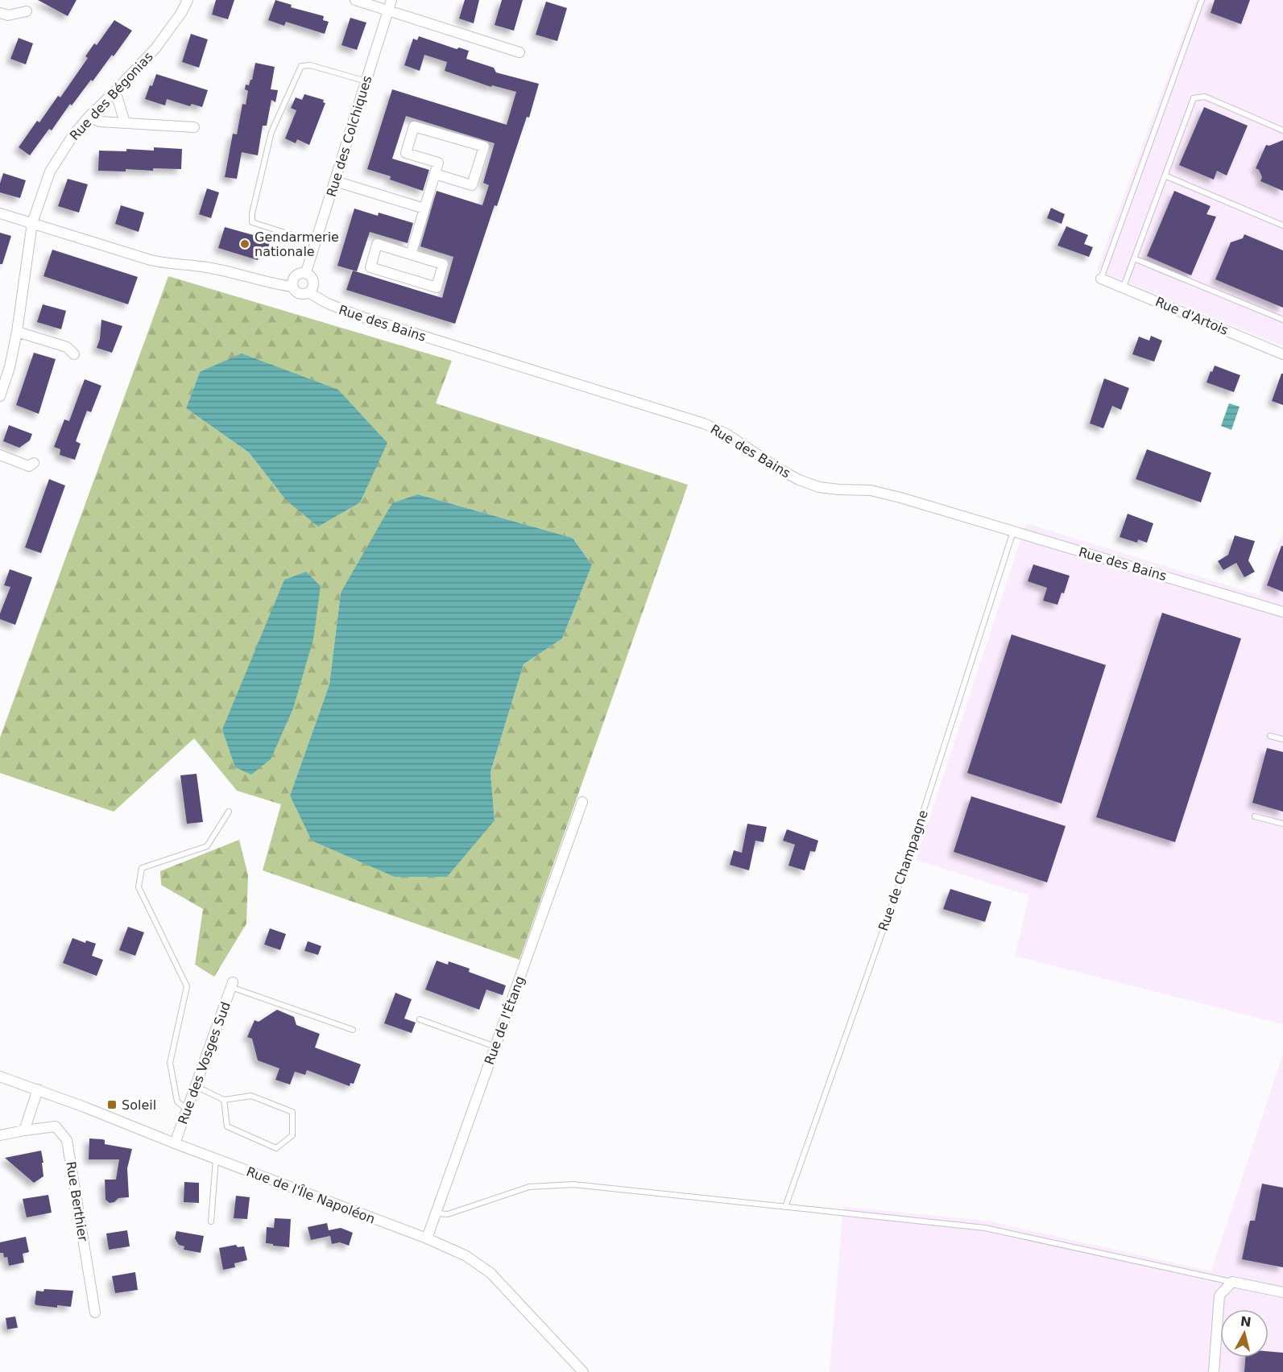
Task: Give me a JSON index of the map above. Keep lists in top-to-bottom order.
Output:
{
  "streets": {
    "street": [
      "Rue des Bégonias",
      "Rue des Colchiques",
      "Rue d'Artois",
      "Rue des Bains",
      "Rue de l'Étang",
      "Rue des Vosges Sud",
      "Rue de l'Île Napoléon",
      "Rue Berthier"
    ],
    "lane": ["Rue de Champagne"]
  },
  "crossings": [
    ["Rue des Colchiques", "Rue des Bains"],
    ["Rue des Bains", "Rue de Champagne"],
    ["Rue de l'Étang", "Rue de l'Île Napoléon"],
    ["Rue des Vosges Sud", "Rue de l'Île Napoléon"]
  ],
  "places": {
    "other": ["Gendarmerie nationale"],
    "transit": ["Soleil"]
  },
  "north": "top"
}
